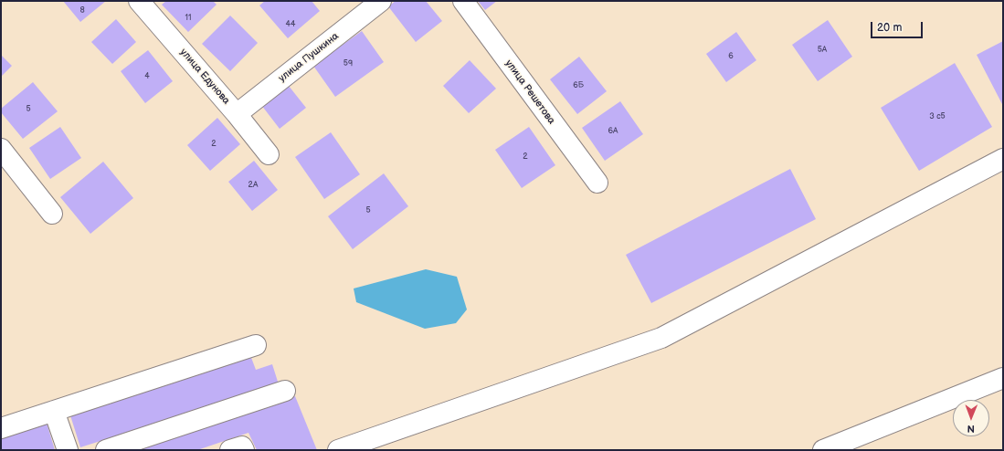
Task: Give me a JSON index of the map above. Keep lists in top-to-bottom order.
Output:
{
  "streets": {
    "street": ["улица Пушкина", "улица Едунова", "улица Решетова"]
  },
  "crossings": [
    ["улица Пушкина", "улица Едунова"]
  ],
  "house_numbers": [
    "8",
    "11",
    "44",
    "5А",
    "6",
    "59",
    "4",
    "6Б",
    "5",
    "3 с5",
    "6А",
    "2",
    "2",
    "2А",
    "5"
  ],
  "scale_bar": "20 m",
  "north": "bottom"
}
